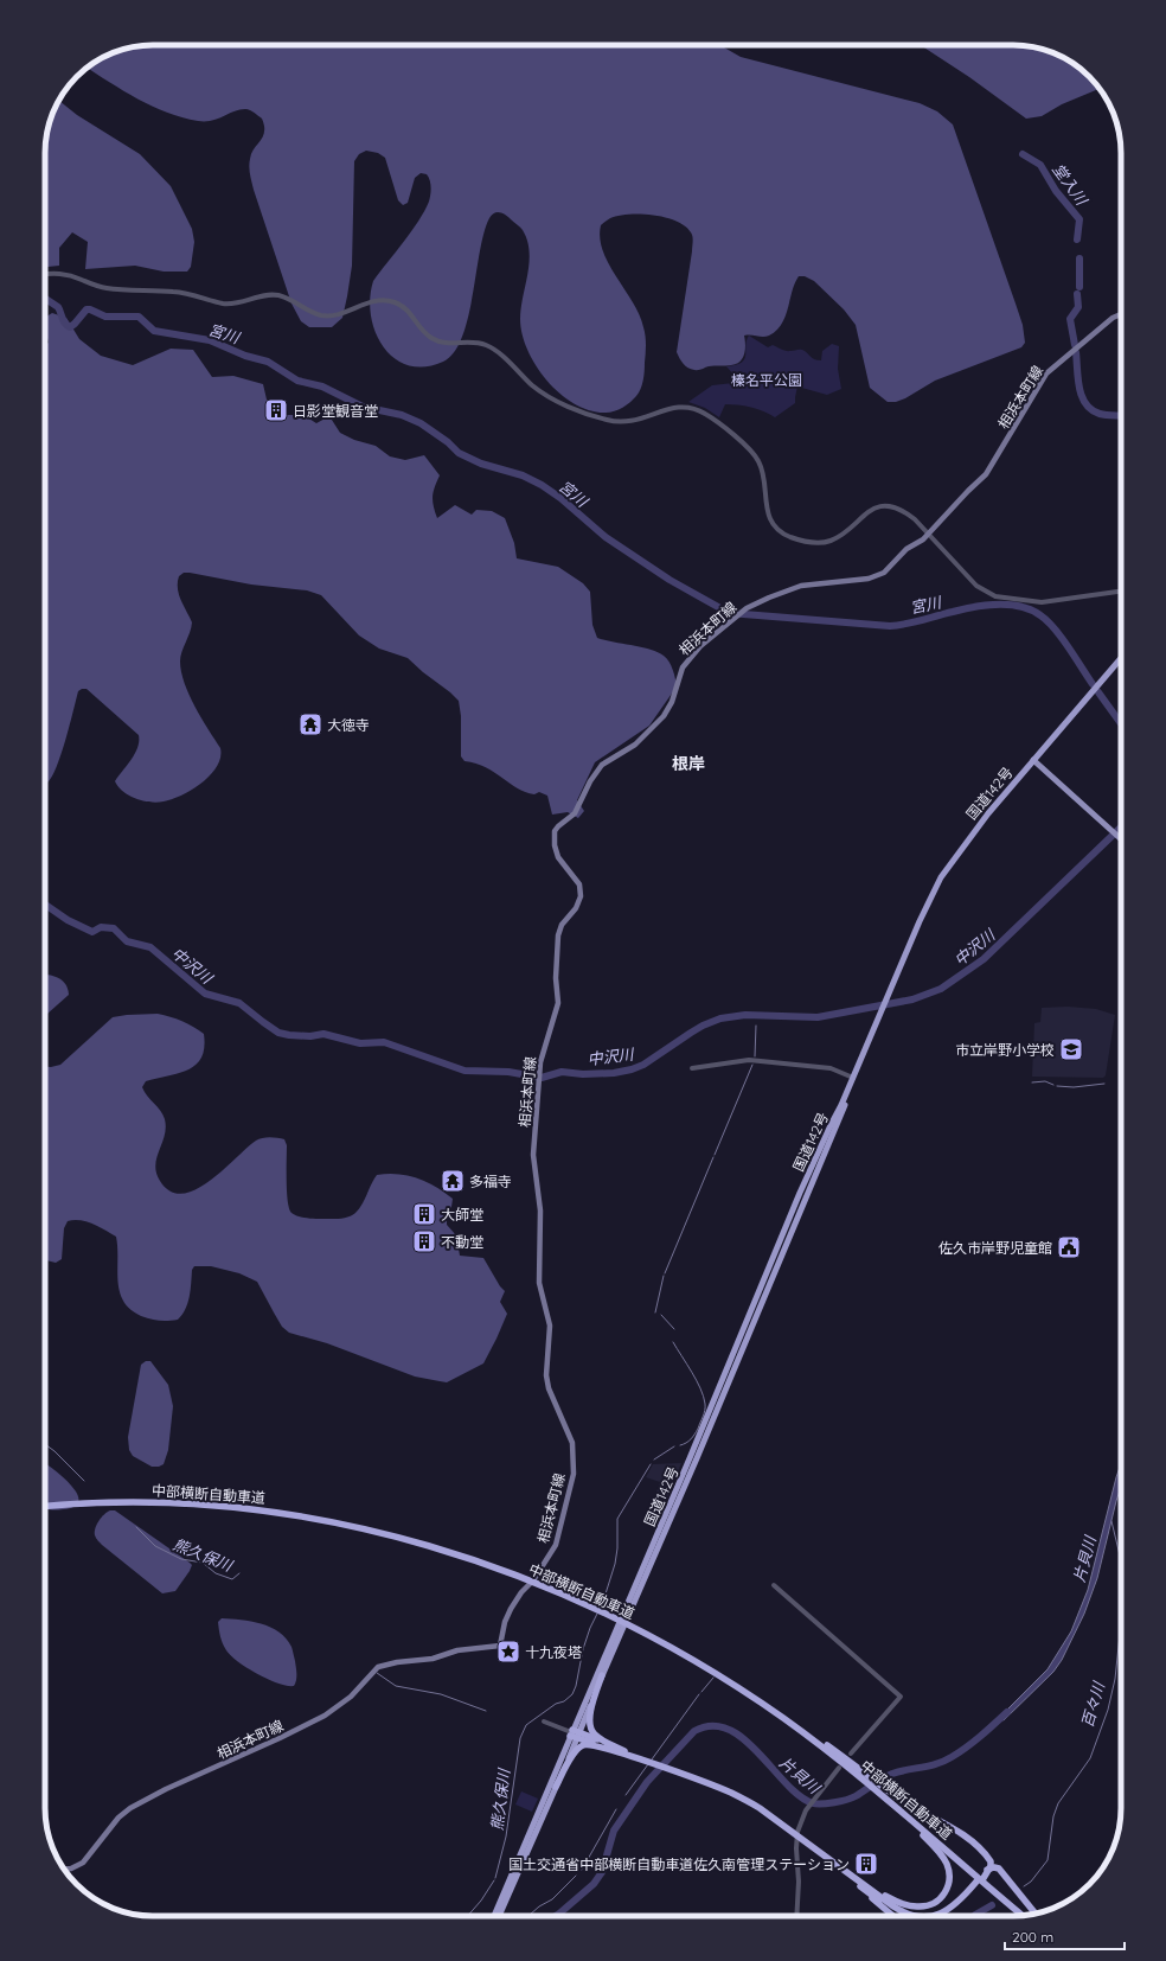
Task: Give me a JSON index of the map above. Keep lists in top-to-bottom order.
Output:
{
  "streets": {
    "highway": ["国道142号", "中部横断自動車道"],
    "main road": ["相浜本町線"]
  },
  "districts": ["根岸"],
  "water": [
    "堂入川",
    "宮川",
    "中沢川",
    "熊久保川",
    "片貝川",
    "百々川"
  ],
  "parks": ["榛名平公園"],
  "places": {
    "building": [
      "日影堂観音堂",
      "大師堂",
      "不動堂",
      "国土交通省中部横断自動車道佐久南管理ステーション"
    ],
    "temple": ["大徳寺", "多福寺"],
    "school or university": ["市立岸野小学校"],
    "public building": ["佐久市岸野児童館"],
    "place": ["十九夜塔"]
  },
  "scale_bar": "200 m"
}
